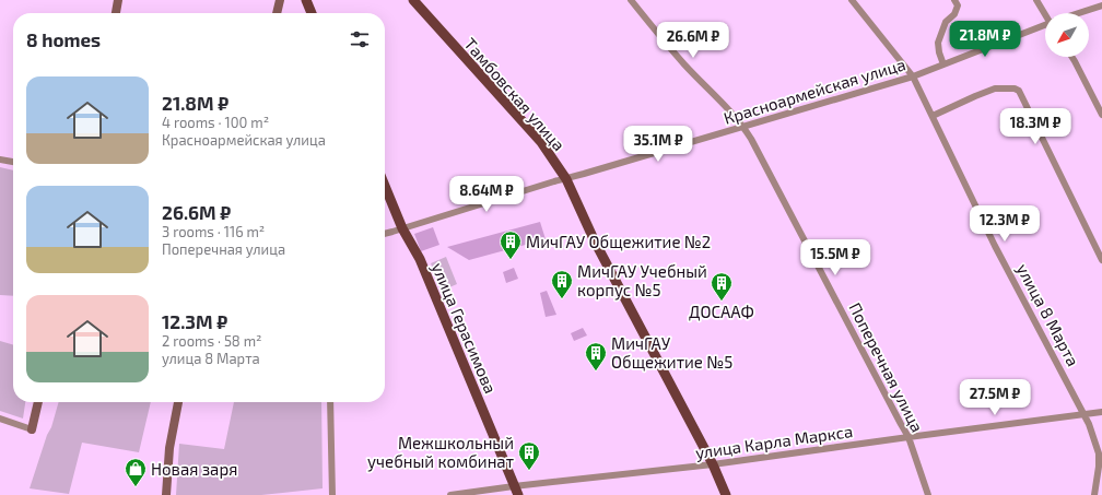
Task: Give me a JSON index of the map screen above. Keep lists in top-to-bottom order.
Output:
{
  "streets": {
    "main road": ["Тамбовская улица", "улица Герасимова"],
    "street": [
      "Красноармейская улица",
      "улица 8 Марта",
      "Поперечная улица",
      "улица Карла Маркса"
    ]
  },
  "crossings": [
    ["Красноармейская улица", "Тамбовская улица"],
    ["Красноармейская улица", "улица 8 Марта"],
    ["Красноармейская улица", "улица Герасимова"],
    ["Красноармейская улица", "Поперечная улица"],
    ["Тамбовская улица", "улица Карла Маркса"],
    ["улица 8 Марта", "улица Карла Маркса"],
    ["улица Герасимова", "улица Карла Маркса"],
    ["Поперечная улица", "улица Карла Маркса"]
  ],
  "places": {
    "building": [
      "МичГАУ Общежитие №2",
      "МичГАУ Учебный корпус №5",
      "ДОСААФ",
      "МичГАУ Общежитие №5",
      "Межшкольный учебный комбинат"
    ],
    "shop": ["Новая заря"]
  },
  "north": "bottom left",
  "page": {
    "heading": "8 homes",
    "price": [
      "21.8M ₽",
      "26.6M ₽",
      "18.3M ₽",
      "35.1M ₽",
      "8.64M ₽",
      "12.3M ₽",
      "15.5M ₽",
      "27.5M ₽"
    ],
    "list": [
      {
        "name": "21.8M ₽",
        "note": "4 rooms · 100 m² · Красноармейская улица"
      },
      {
        "name": "26.6M ₽",
        "note": "3 rooms · 116 m² · Поперечная улица"
      },
      {
        "name": "12.3M ₽",
        "note": "2 rooms · 58 m² · улица 8 Марта"
      }
    ]
  }
}
